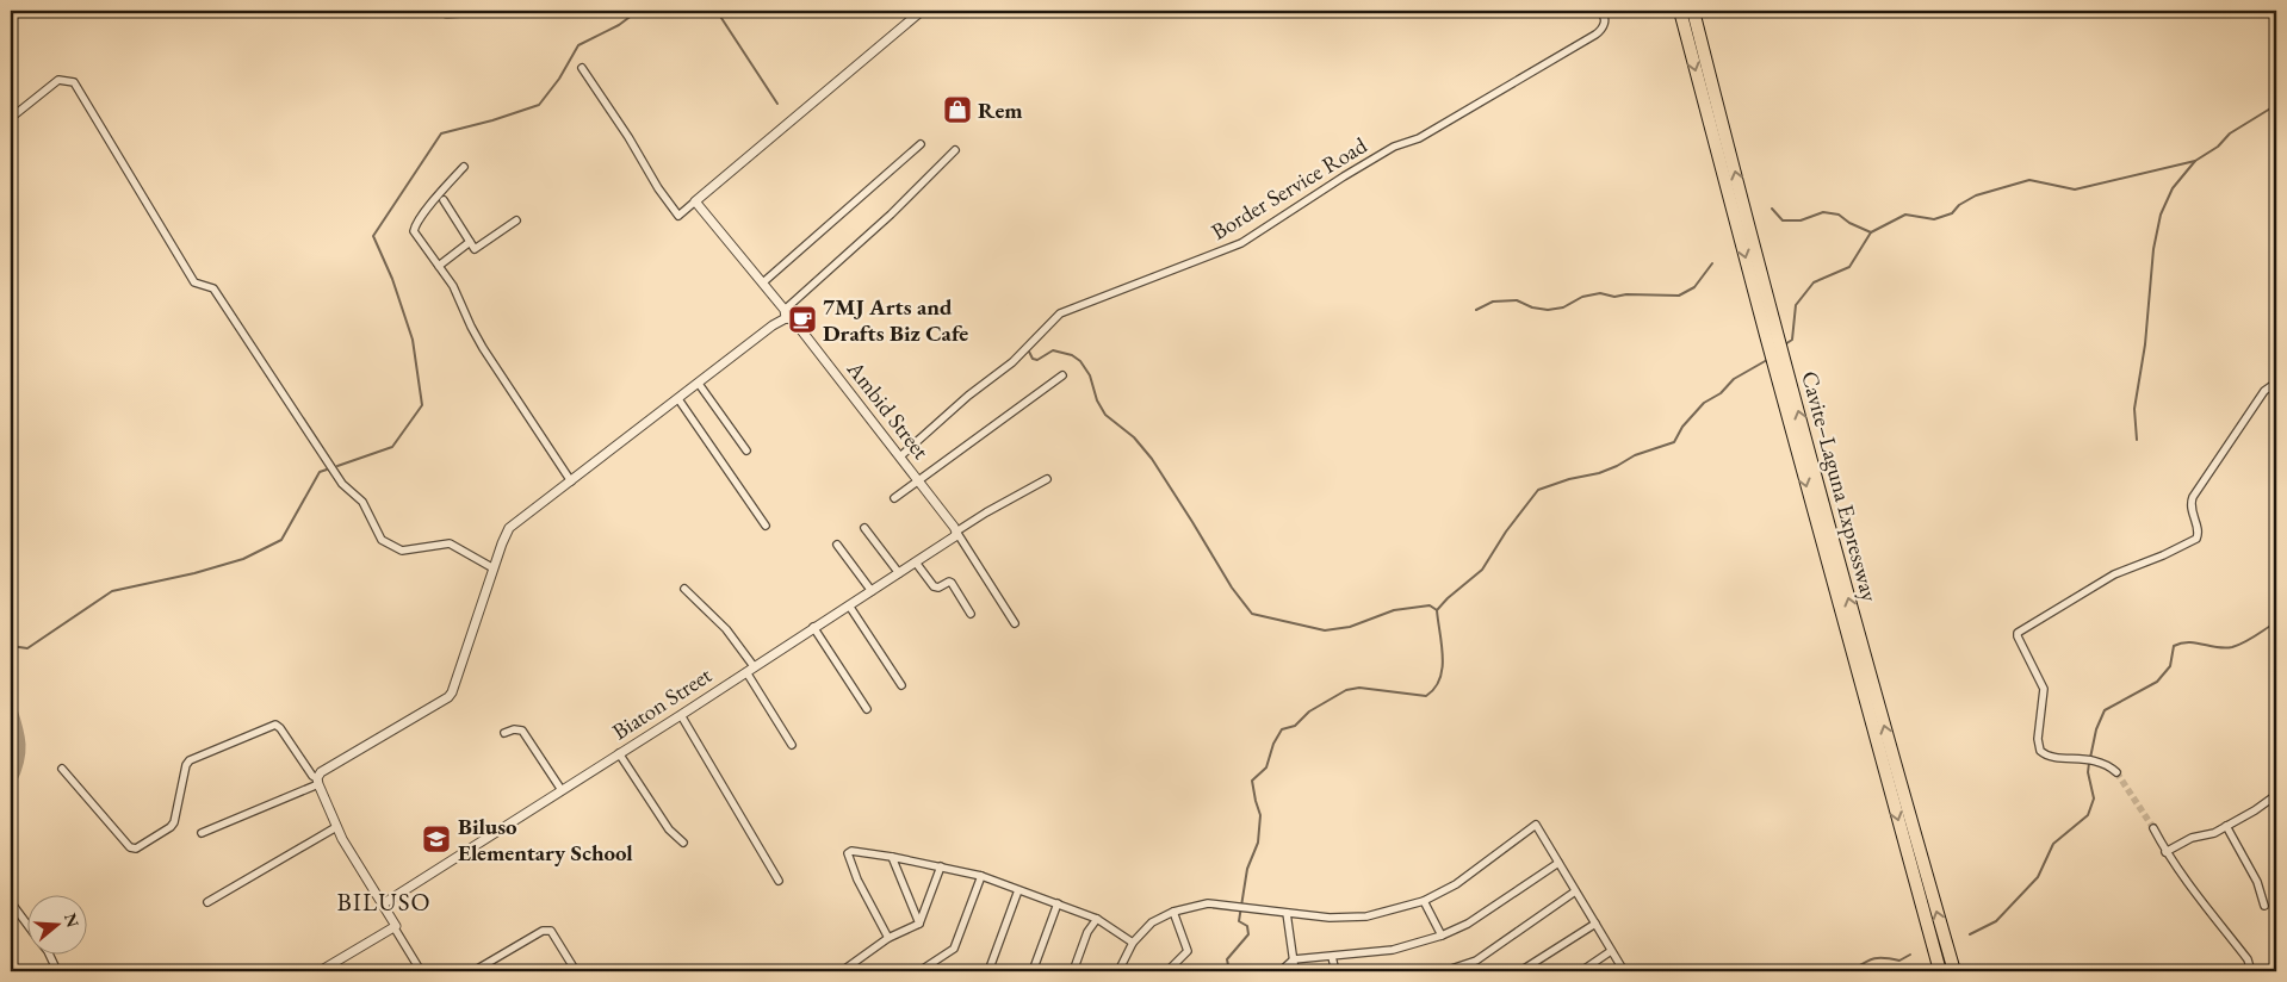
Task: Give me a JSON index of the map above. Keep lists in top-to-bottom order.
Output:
{
  "streets": {
    "highway": ["Cavite–Laguna Expressway"],
    "street": ["Border Service Road", "Ambid Street", "Biaton Street"]
  },
  "crossings": [
    ["Border Service Road", "Ambid Street"],
    ["Ambid Street", "Biaton Street"]
  ],
  "districts": ["BILUSO"],
  "places": {
    "shop": ["Rem"],
    "cafe": ["7MJ Arts and Drafts Biz Cafe"],
    "school or university": ["Biluso Elementary School"]
  },
  "north": "right"
}
